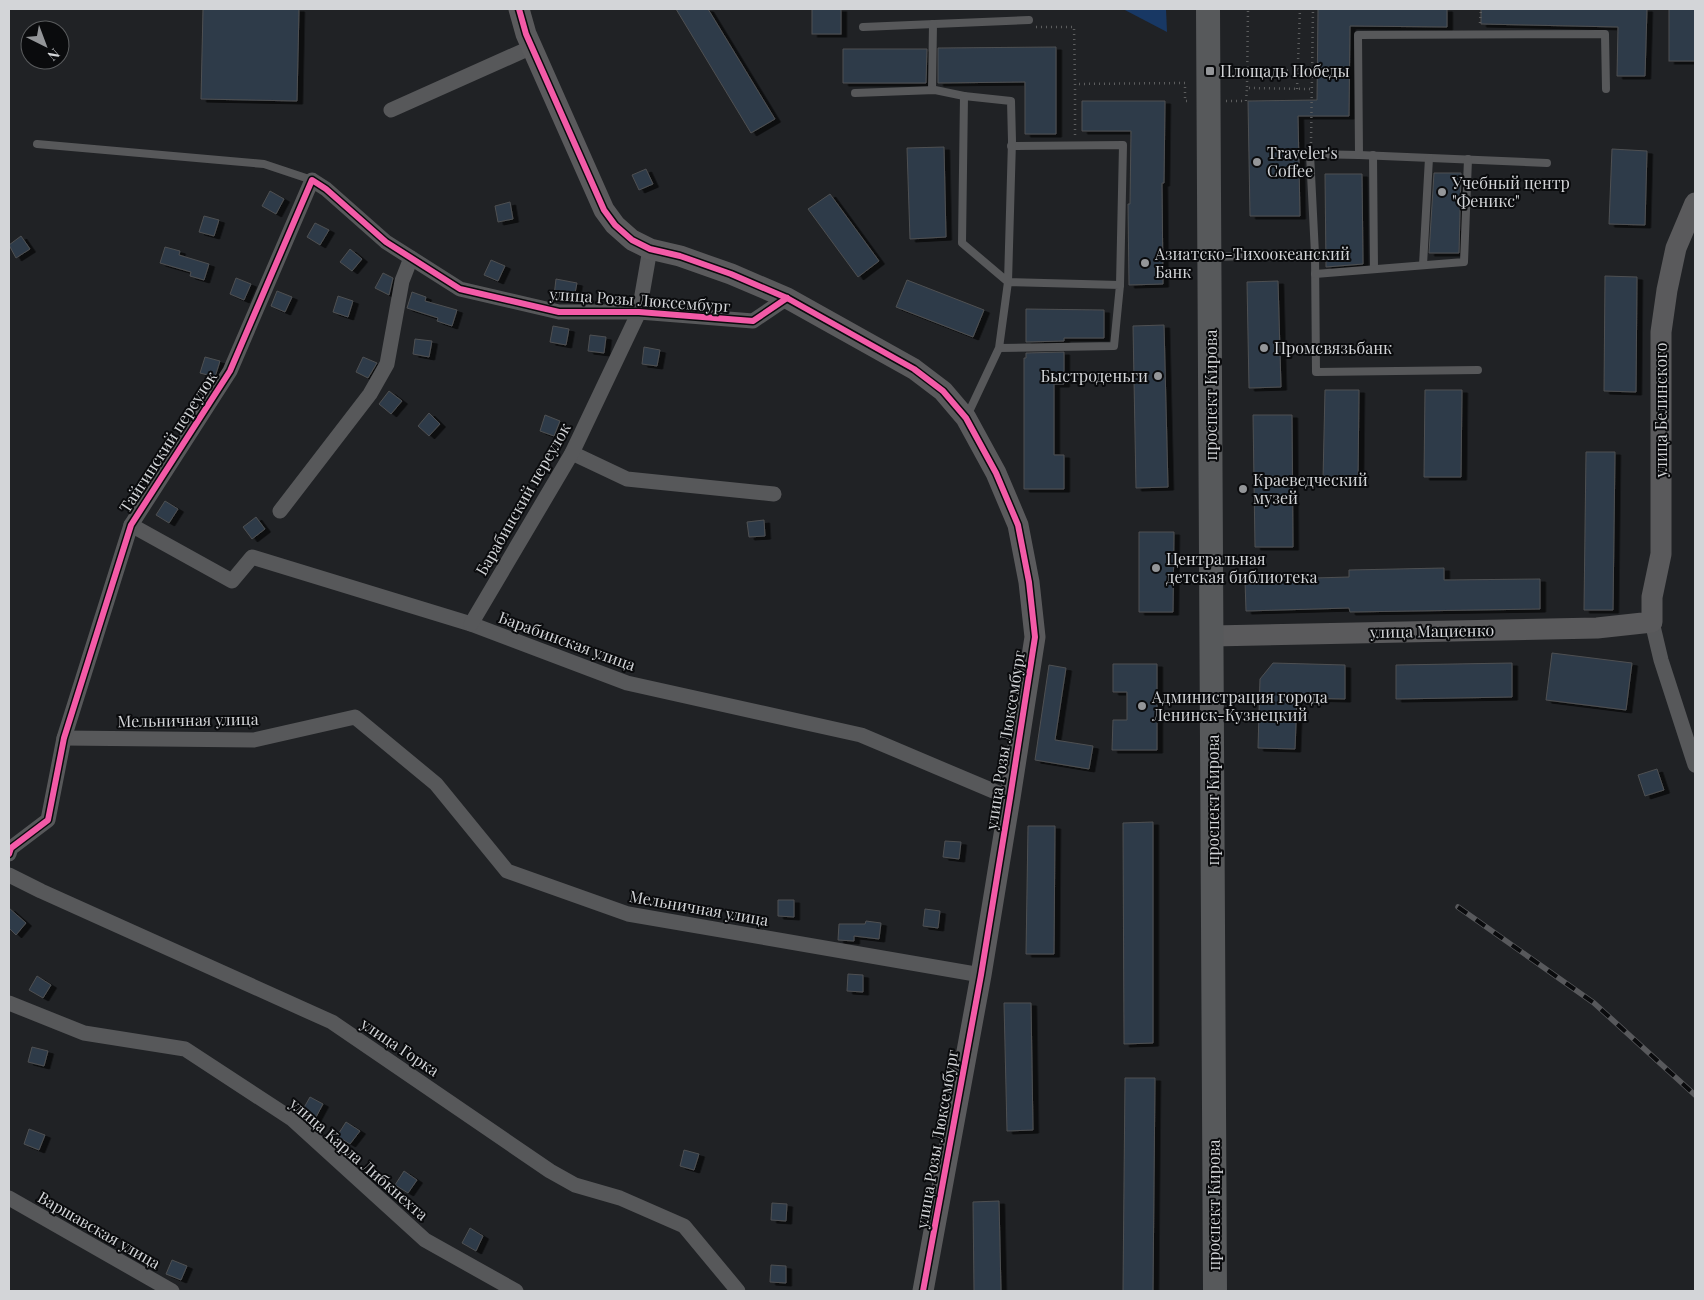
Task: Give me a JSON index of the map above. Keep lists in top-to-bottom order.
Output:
{
  "streets": {
    "main road": ["проспект Кирова"],
    "street": [
      "улица Розы Люксембург",
      "улица Белинского",
      "Тайгинский переулок",
      "Барабинский переулок",
      "улица Мациенко",
      "Барабинская улица",
      "Мельничная улица",
      "улица Горка",
      "улица Карла Либкнехта",
      "Варшавская улица"
    ]
  },
  "crossings": [
    ["улица Розы Люксембург", "Тайгинский переулок"],
    ["улица Розы Люксембург", "Барабинский переулок"],
    ["улица Розы Люксембург", "Барабинская улица"],
    ["улица Розы Люксембург", "Мельничная улица"],
    ["проспект Кирова", "улица Мациенко"],
    ["улица Белинского", "улица Мациенко"],
    ["Тайгинский переулок", "Барабинская улица"],
    ["Тайгинский переулок", "Мельничная улица"],
    ["Барабинский переулок", "Барабинская улица"]
  ],
  "places": {
    "transit": ["Площадь Победы"],
    "other": [
      "Traveler's Coffee",
      "Учебный центр \"Феникс\"",
      "Азиатско-Тихоокеанский Банк",
      "Промсвязьбанк",
      "Быстроденьги",
      "Краеведческий музей",
      "Центральная детская библиотека",
      "Администрация города Ленинск-Кузнецкий"
    ]
  },
  "north": "bottom right"
}
